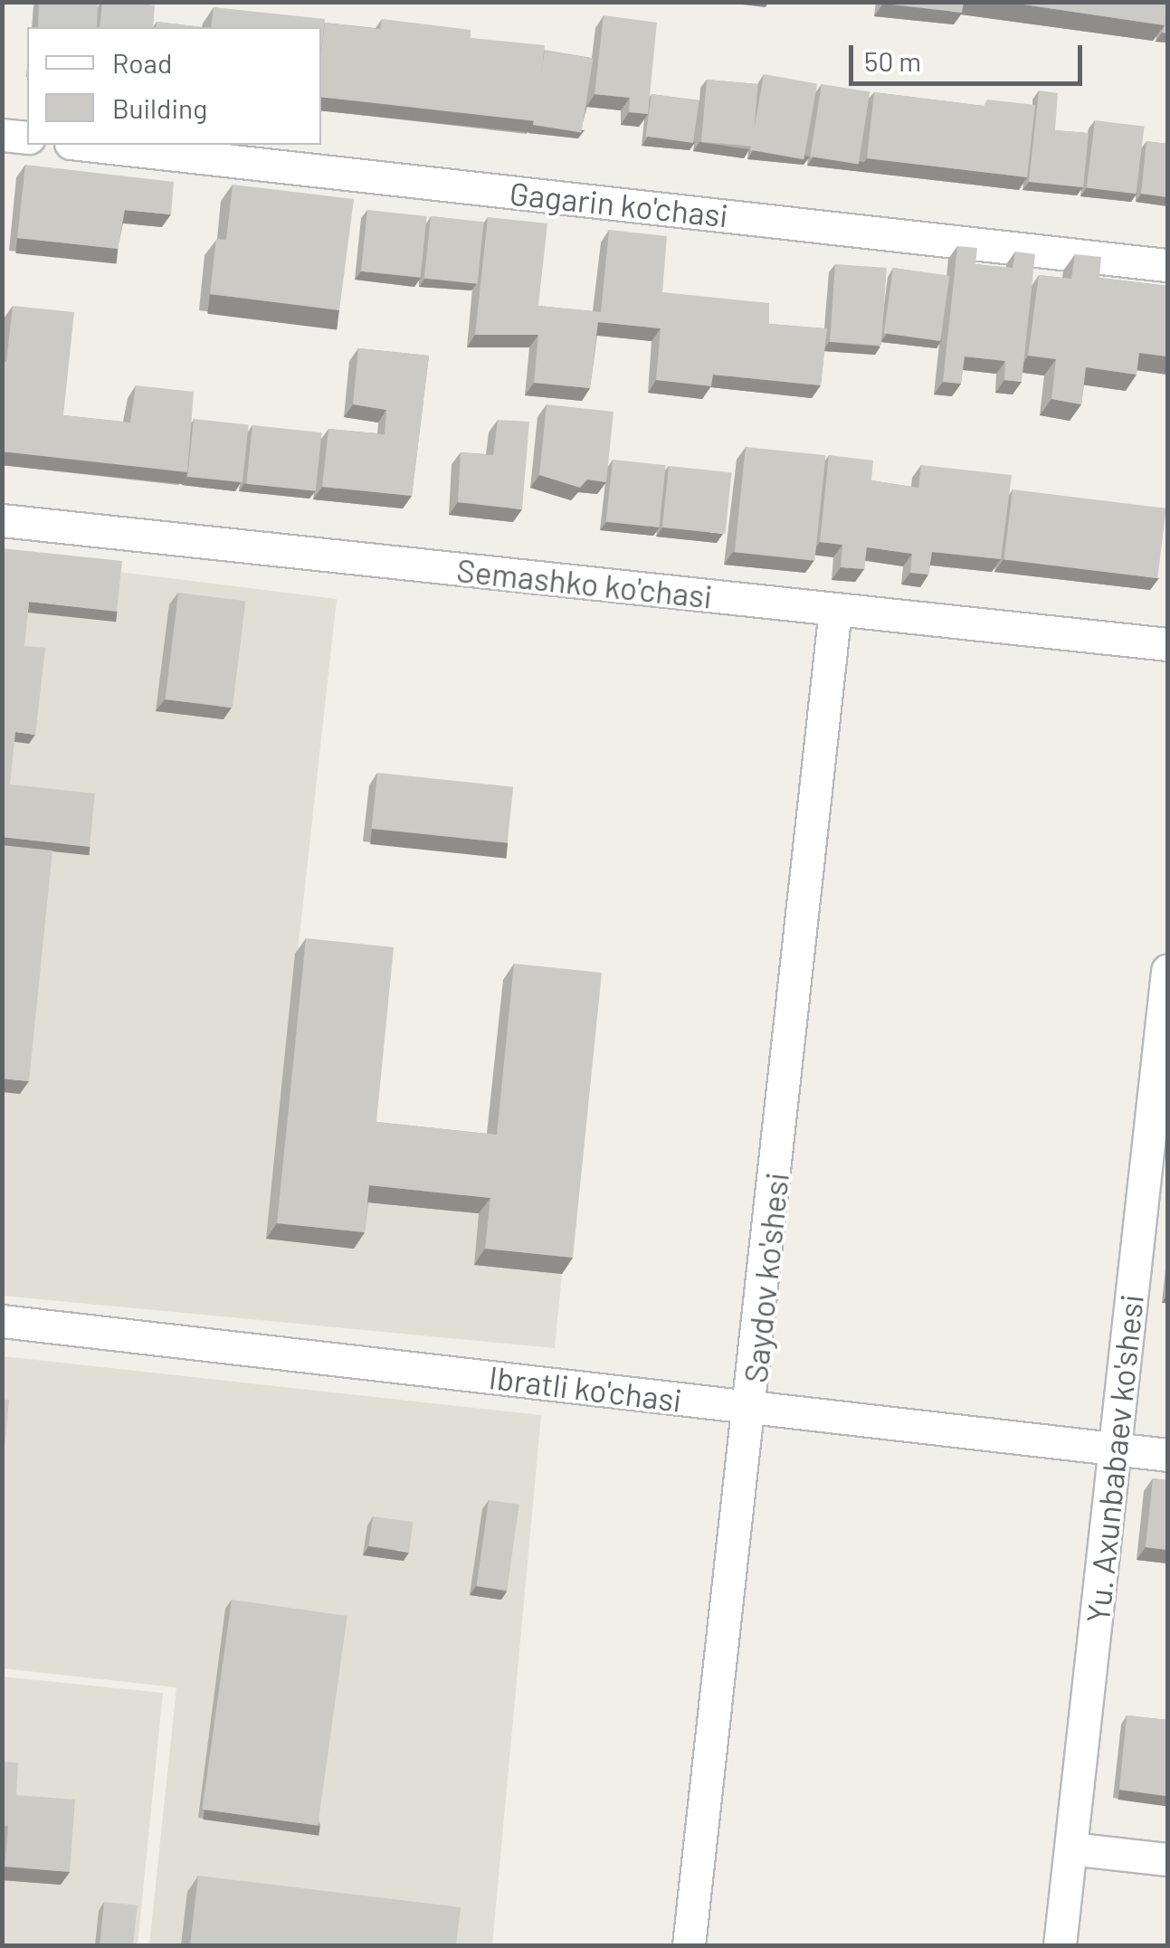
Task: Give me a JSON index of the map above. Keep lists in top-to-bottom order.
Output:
{
  "streets": {
    "street": [
      "Gagarin ko'chasi",
      "Semashko ko'chasi",
      "Saydov ko'shesi",
      "Ibratli ko'chasi",
      "Yu. Axunbabaev ko'shesi"
    ]
  },
  "crossings": [
    ["Semashko ko'chasi", "Saydov ko'shesi"],
    ["Saydov ko'shesi", "Ibratli ko'chasi"],
    ["Ibratli ko'chasi", "Yu. Axunbabaev ko'shesi"]
  ],
  "legend": ["Road", "Building"],
  "scale_bar": "50 m"
}
